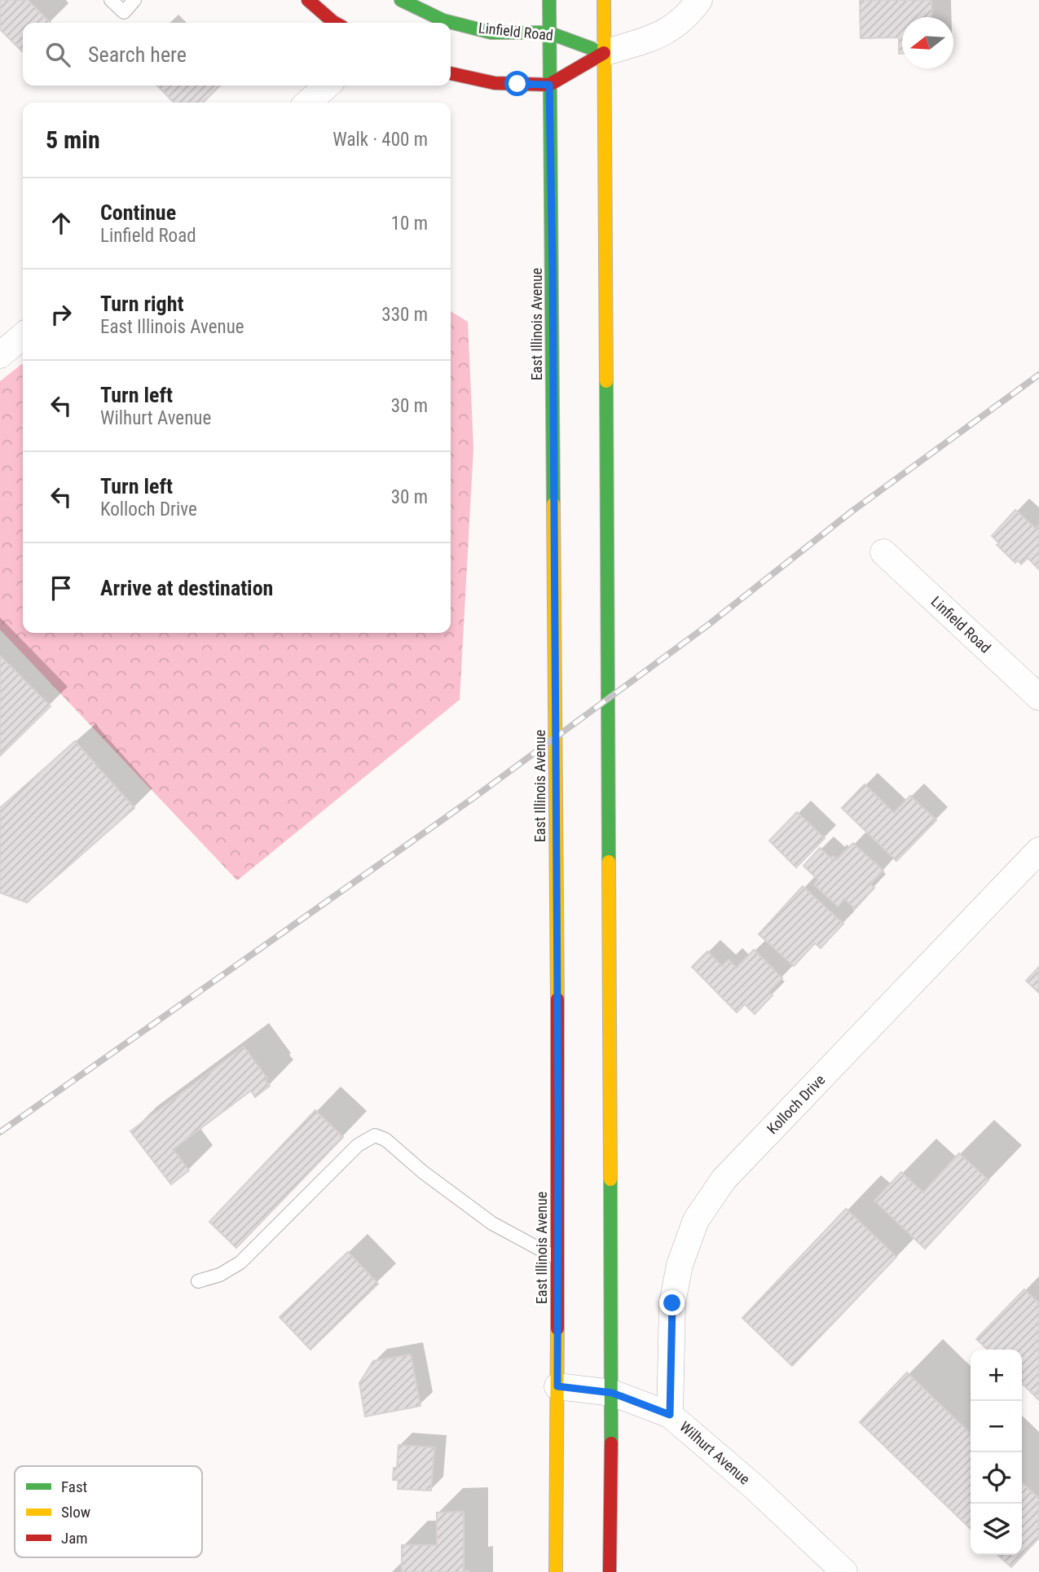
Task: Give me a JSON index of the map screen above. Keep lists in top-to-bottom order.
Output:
{
  "streets": {
    "main road": ["Linfield Road", "East Illinois Avenue"],
    "street": ["Kolloch Drive", "Wilhurt Avenue"]
  },
  "crossings": [
    ["Linfield Road", "East Illinois Avenue"],
    ["East Illinois Avenue", "Wilhurt Avenue"],
    ["Kolloch Drive", "Wilhurt Avenue"]
  ],
  "legend": ["Fast", "Slow", "Jam"],
  "north": "left",
  "page": {
    "search": "Search here",
    "heading": ["5 min", "Walk · 400 m"],
    "list": [
      ["Continue", "Linfield Road", "10 m"],
      ["Turn right", "East Illinois Avenue", "330 m"],
      ["Turn left", "Wilhurt Avenue", "30 m"],
      ["Turn left", "Kolloch Drive", "30 m"],
      "Arrive at destination"
    ],
    "map_buttons": ["+", "−"]
  }
}
